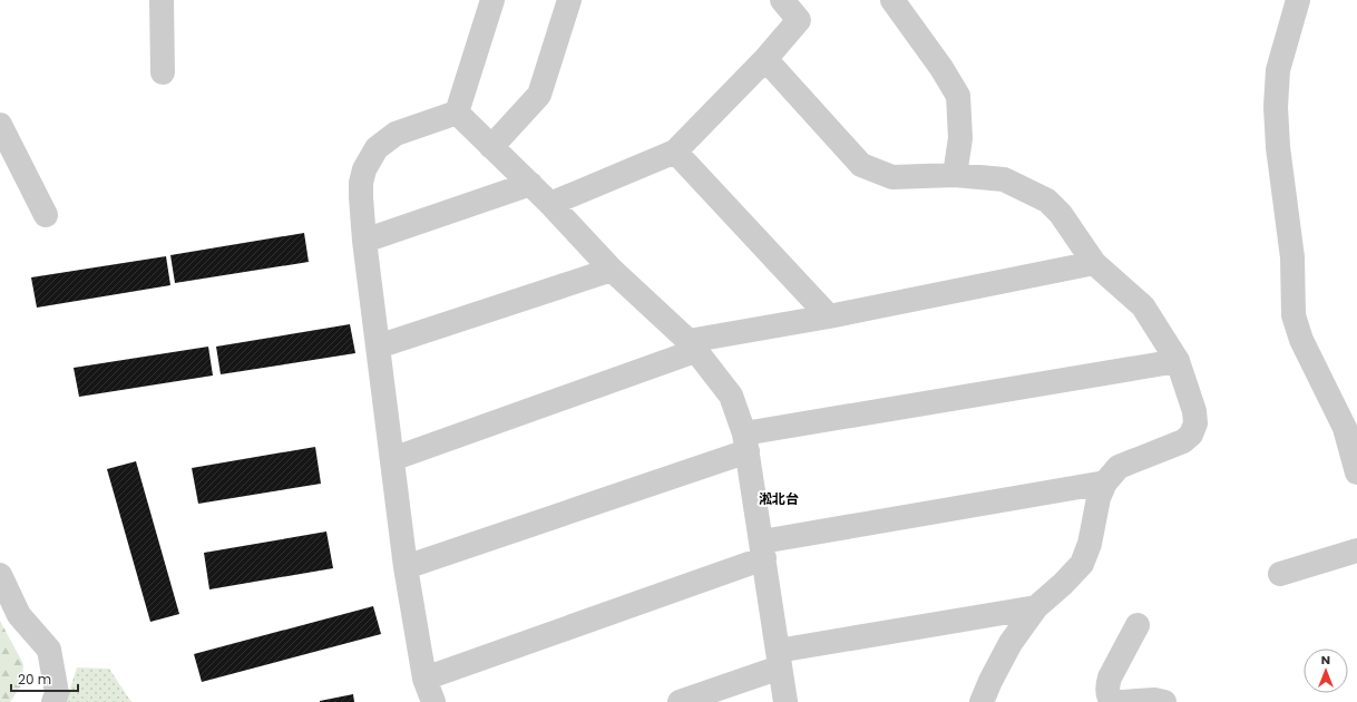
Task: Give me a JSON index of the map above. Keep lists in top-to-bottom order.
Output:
{
  "districts": ["淞北台"],
  "scale_bar": "20 m",
  "north": "top"
}
